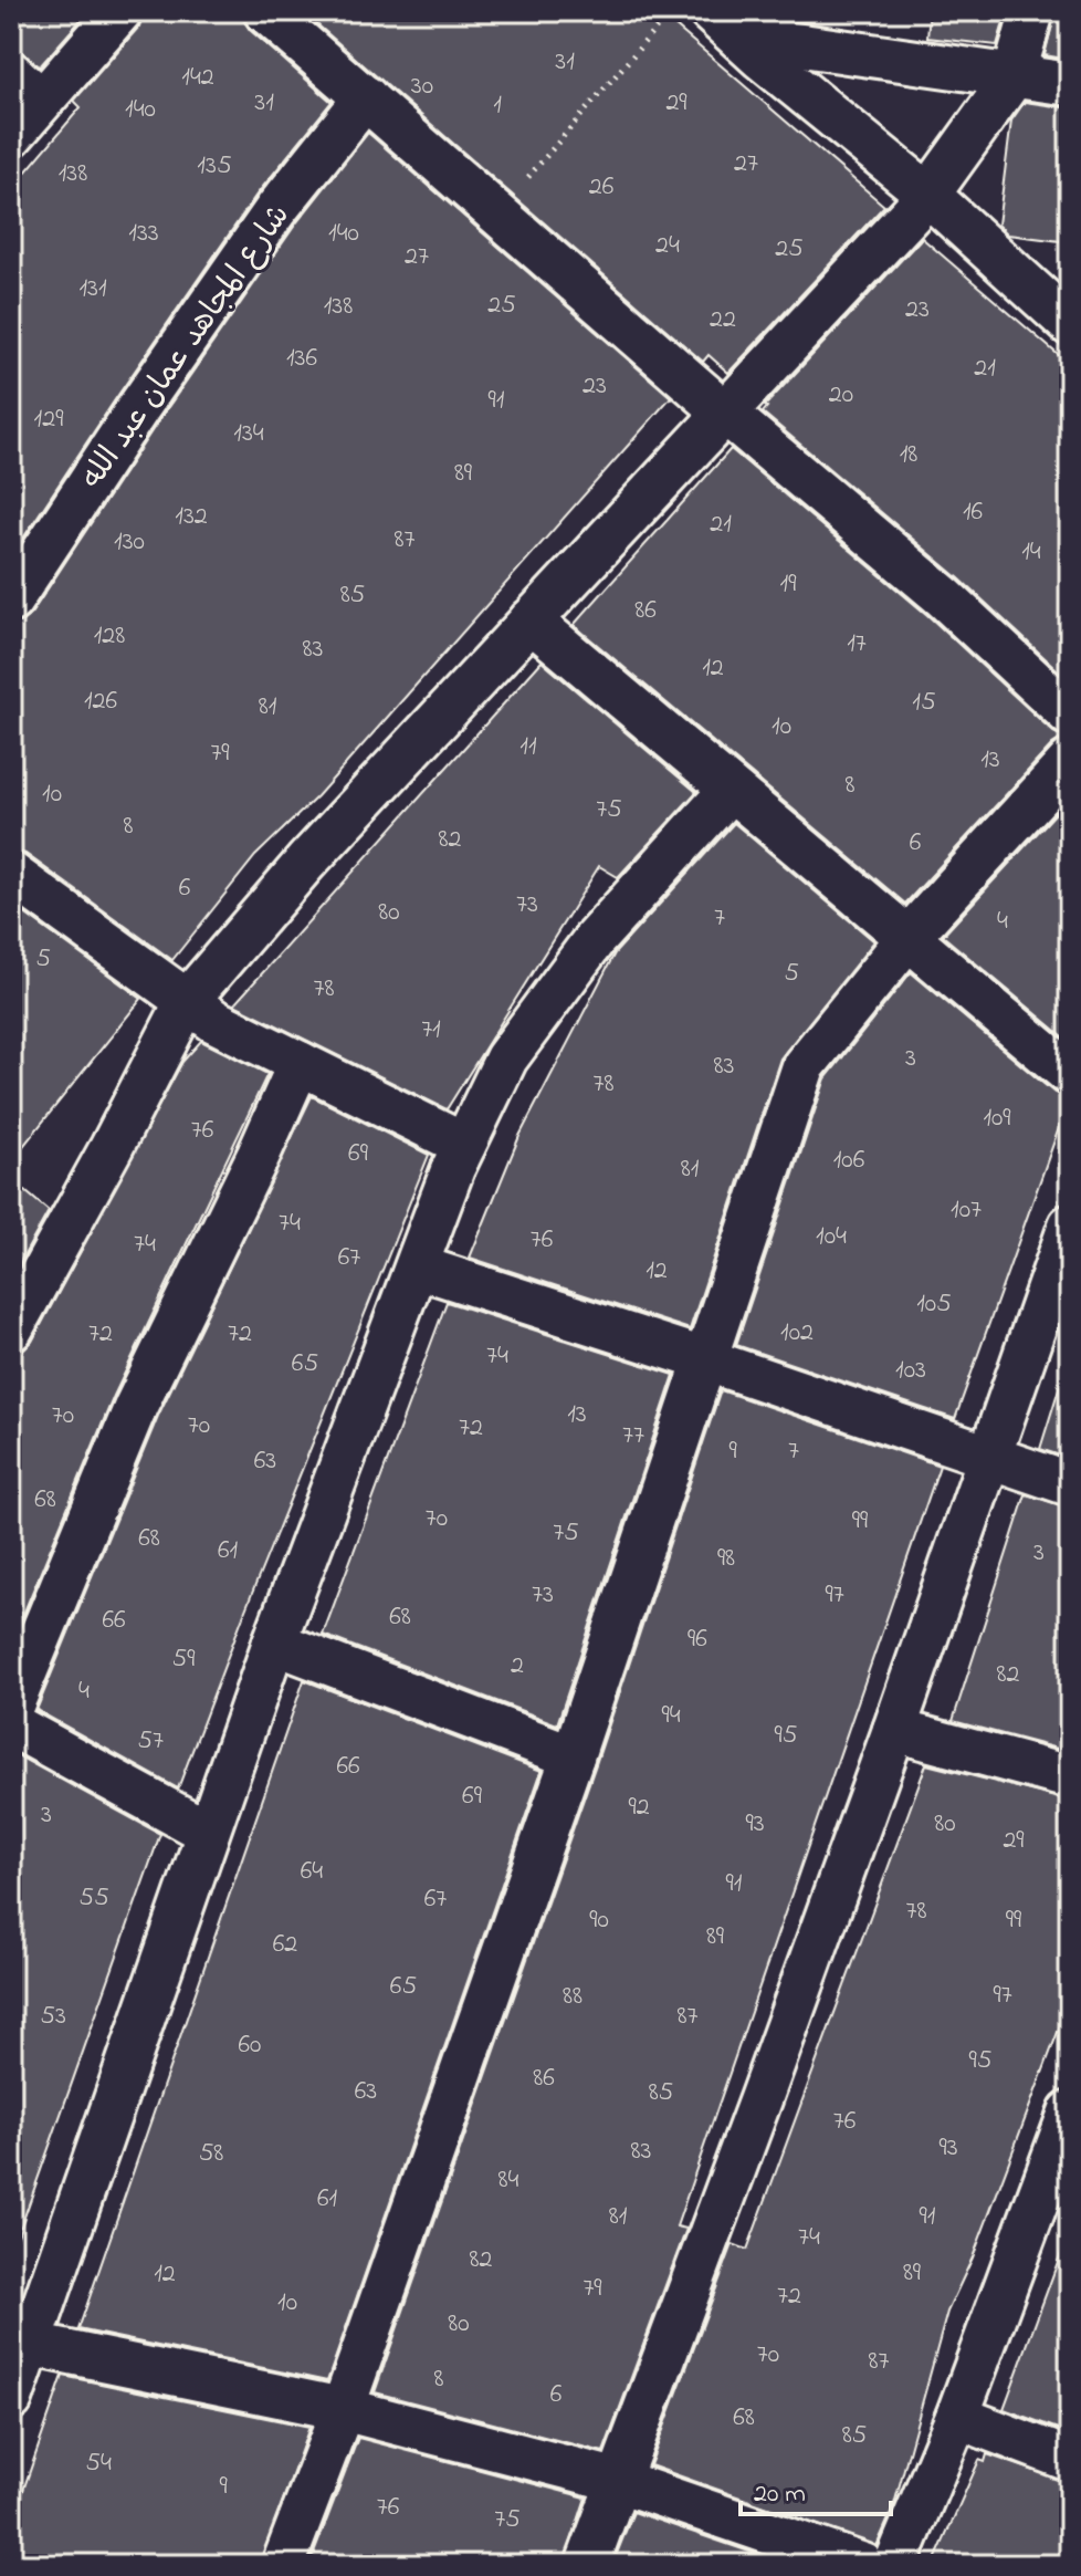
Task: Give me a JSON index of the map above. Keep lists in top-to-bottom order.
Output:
{
  "streets": {
    "street": ["شارع المجاهد عمان عبد الله"]
  },
  "house_numbers": [
    "31",
    "142",
    "30",
    "31",
    "29",
    "1",
    "140",
    "27",
    "135",
    "138",
    "26",
    "133",
    "140",
    "24",
    "25",
    "27",
    "131",
    "25",
    "138",
    "23",
    "22",
    "136",
    "21",
    "23",
    "20",
    "91",
    "129",
    "134",
    "18",
    "89",
    "16",
    "132",
    "21",
    "87",
    "130",
    "14",
    "19",
    "85",
    "86",
    "128",
    "17",
    "83",
    "12",
    "126",
    "15",
    "81",
    "10",
    "11",
    "79",
    "13",
    "8",
    "10",
    "75",
    "8",
    "82",
    "6",
    "6",
    "73",
    "80",
    "7",
    "4",
    "5",
    "5",
    "78",
    "71",
    "3",
    "83",
    "78",
    "109",
    "76",
    "69",
    "106",
    "81",
    "107",
    "74",
    "104",
    "76",
    "74",
    "67",
    "12",
    "105",
    "102",
    "72",
    "72",
    "74",
    "65",
    "103",
    "13",
    "70",
    "70",
    "72",
    "77",
    "9",
    "7",
    "63",
    "68",
    "70",
    "99",
    "75",
    "68",
    "61",
    "3",
    "98",
    "73",
    "97",
    "68",
    "66",
    "96",
    "59",
    "2",
    "82",
    "4",
    "94",
    "95",
    "57",
    "66",
    "69",
    "92",
    "3",
    "93",
    "80",
    "29",
    "64",
    "91",
    "55",
    "67",
    "78",
    "90",
    "99",
    "89",
    "62",
    "65",
    "97",
    "88",
    "53",
    "87",
    "60",
    "95",
    "86",
    "63",
    "85",
    "76",
    "93",
    "83",
    "58",
    "84",
    "61",
    "81",
    "91",
    "74",
    "82",
    "89",
    "12",
    "79",
    "72",
    "10",
    "80",
    "70",
    "87",
    "8",
    "6",
    "68",
    "85",
    "54",
    "9",
    "76",
    "75"
  ],
  "scale_bar": "20 m"
}
